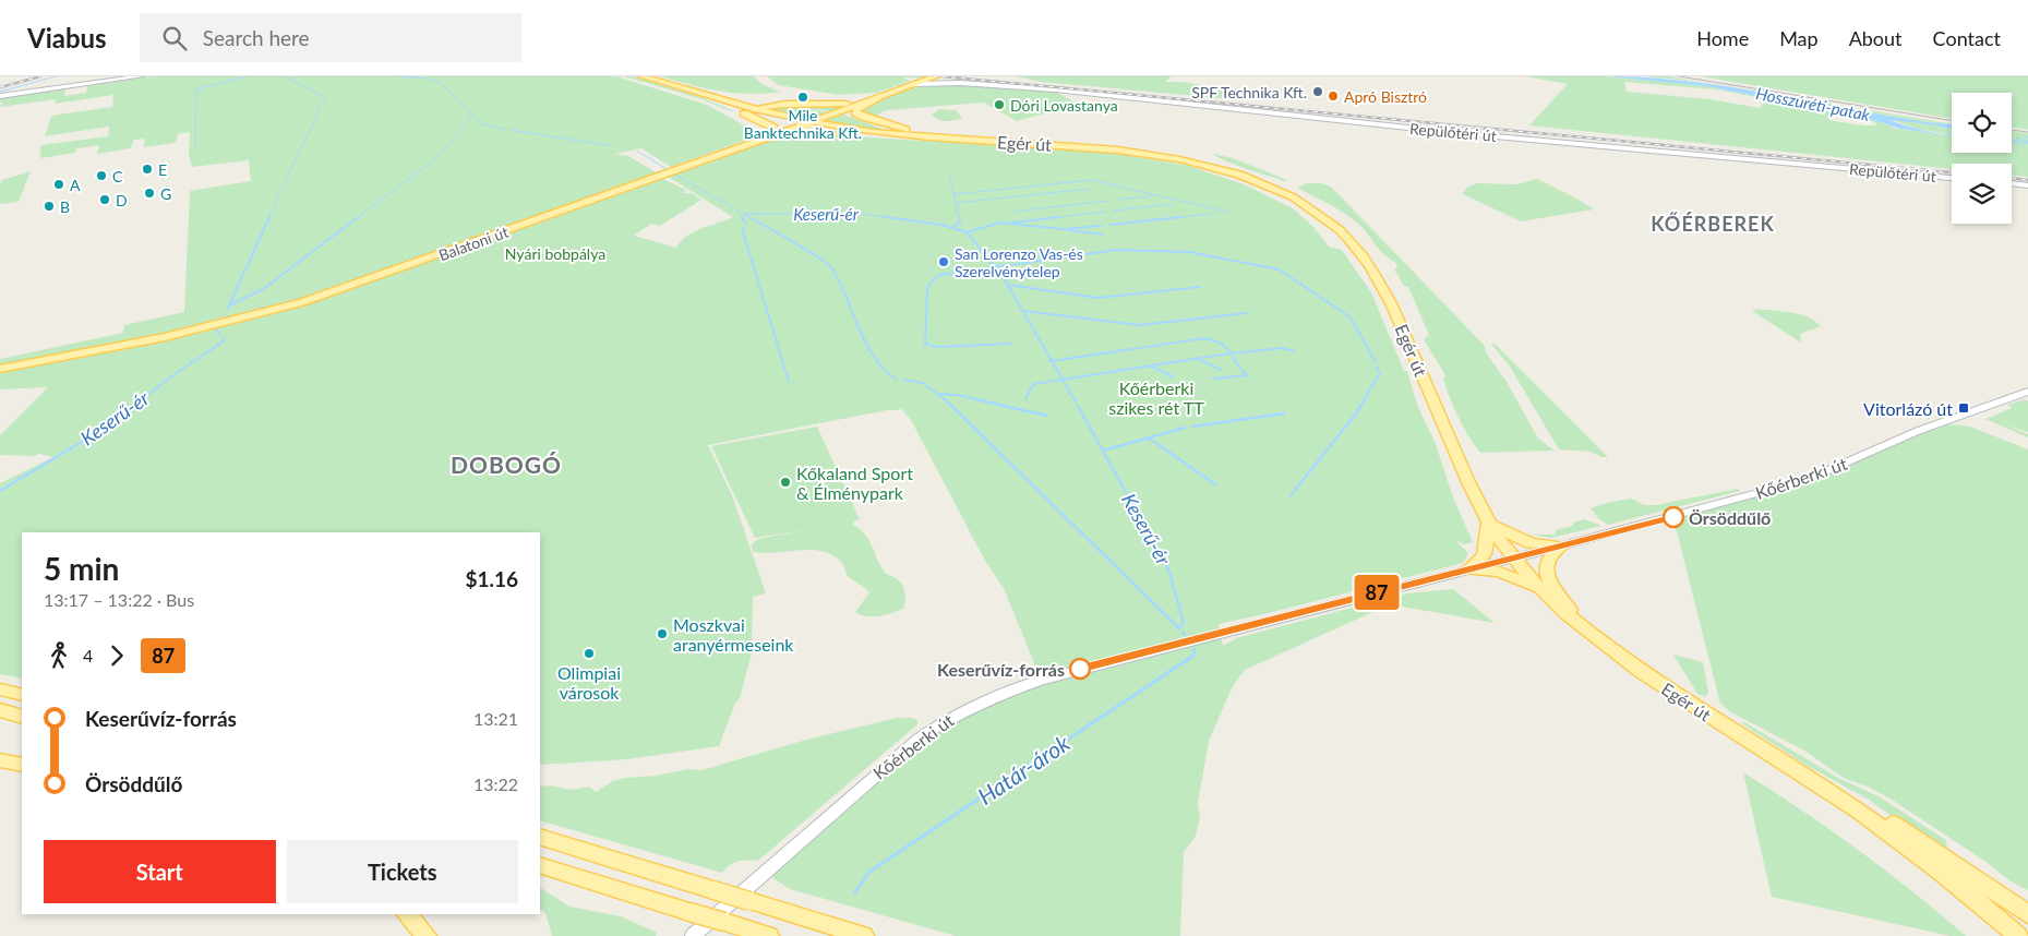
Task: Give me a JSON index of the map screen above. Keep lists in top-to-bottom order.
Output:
{
  "streets": {
    "main road": ["Egér út", "Balatoni út"],
    "street": ["Repülőtéri út", "Kőérberki út"]
  },
  "crossings": [
    ["Repülőtéri út", "Balatoni út"],
    ["Egér út", "Kőérberki út"]
  ],
  "districts": ["KŐÉRBEREK", "DOBOGÓ"],
  "water": ["Hosszúréti-patak", "Keserű-ér", "Határ-árok"],
  "parks": ["Nyári bobpálya", "Kőérberki szikes rét TT"],
  "places": {
    "other": [
      "SPF Technika Kft.",
      "Apró Bisztró",
      "Mile Banktechnika Kft.",
      "Dóri Lovastanya",
      "E",
      "C",
      "A",
      "G",
      "D",
      "B",
      "San Lorenzo Vas-és Szerelvénytelep",
      "Kőkaland Sport & Élménypark",
      "Örsöddűlő",
      "Moszkvai aranyérmeseink",
      "Olimpiai városok",
      "Keserűvíz-forrás"
    ],
    "transit": ["Vitorlázó út"]
  },
  "lines": ["bus line 87"],
  "page": {
    "header": "Viabus",
    "search": "Search here",
    "nav": [
      "Home",
      "Map",
      "About",
      "Contact"
    ],
    "on_map": "87",
    "heading": ["5 min", "13:17 – 13:22 · Bus", "$1.16"],
    "legs": ["4", "87"],
    "list": [
      {
        "name": "Keserűvíz-forrás",
        "value": "13:21"
      },
      {
        "name": "Örsöddűlő",
        "value": "13:22"
      }
    ],
    "buttons": ["Start", "Tickets"]
  }
}
